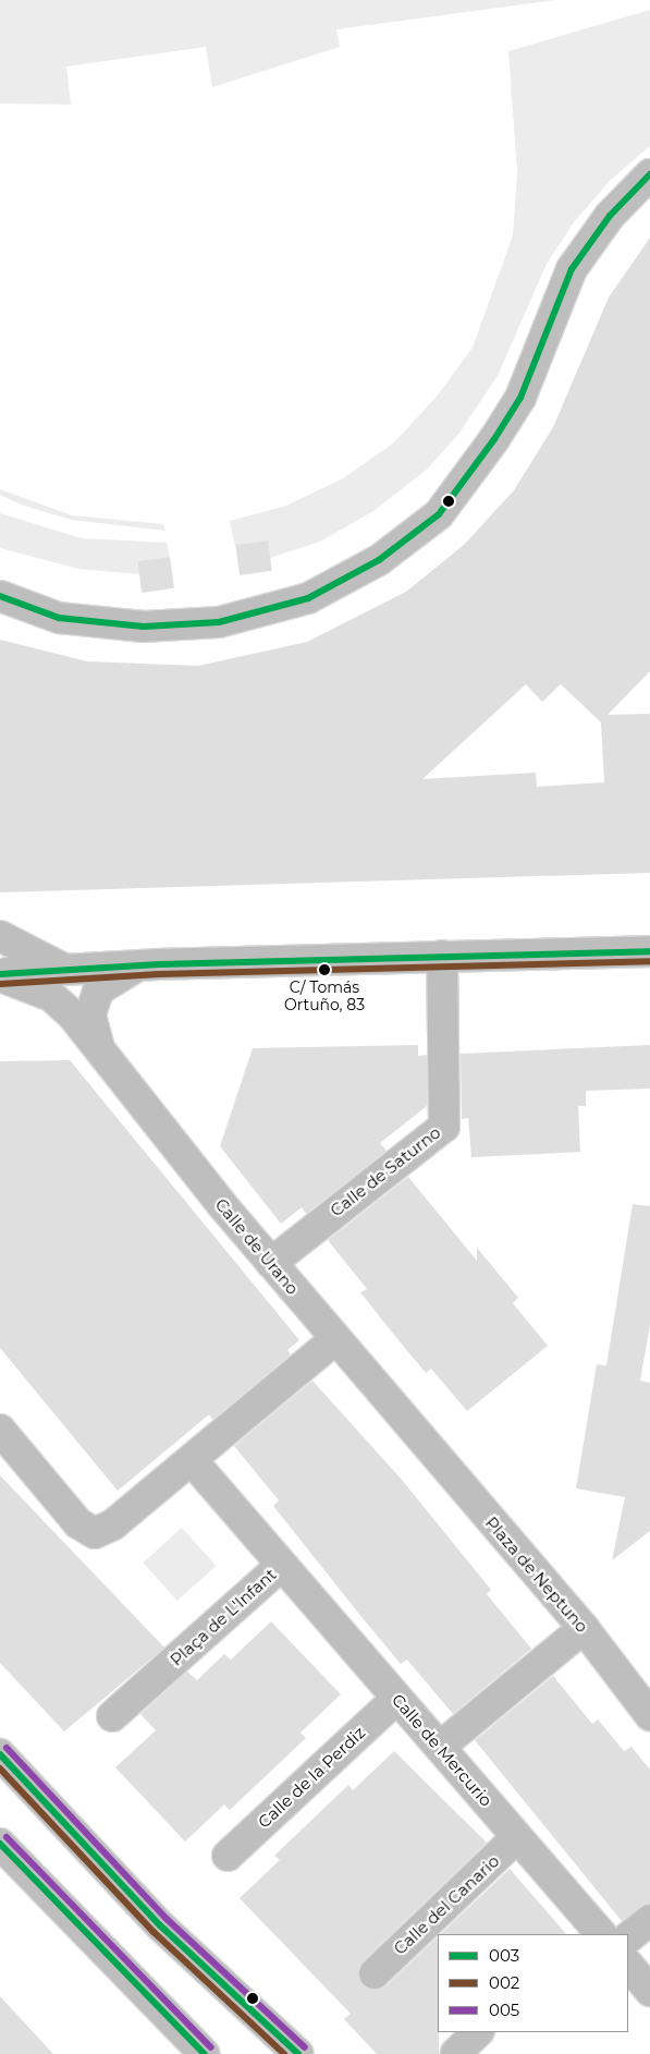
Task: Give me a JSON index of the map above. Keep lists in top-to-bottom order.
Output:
{
  "streets": {
    "street": [
      "Calle de Saturno",
      "Calle de Urano",
      "Plaza de Neptuno",
      "Plaça de L'Infant",
      "Calle de Mercurio",
      "Calle de la Perdiz",
      "Calle del Canario"
    ]
  },
  "crossings": [
    ["Calle de Saturno", "Calle de Urano"],
    ["Calle de Urano", "Plaza de Neptuno"],
    ["Plaça de L'Infant", "Calle de Mercurio"],
    ["Calle de Mercurio", "Calle de la Perdiz"],
    ["Calle de Mercurio", "Calle del Canario"]
  ],
  "places": ["C/ Tomás Ortuño, 83"],
  "lines": ["transit line 003", "transit line 002", "transit line 005"],
  "legend": ["003", "002", "005"]
}
